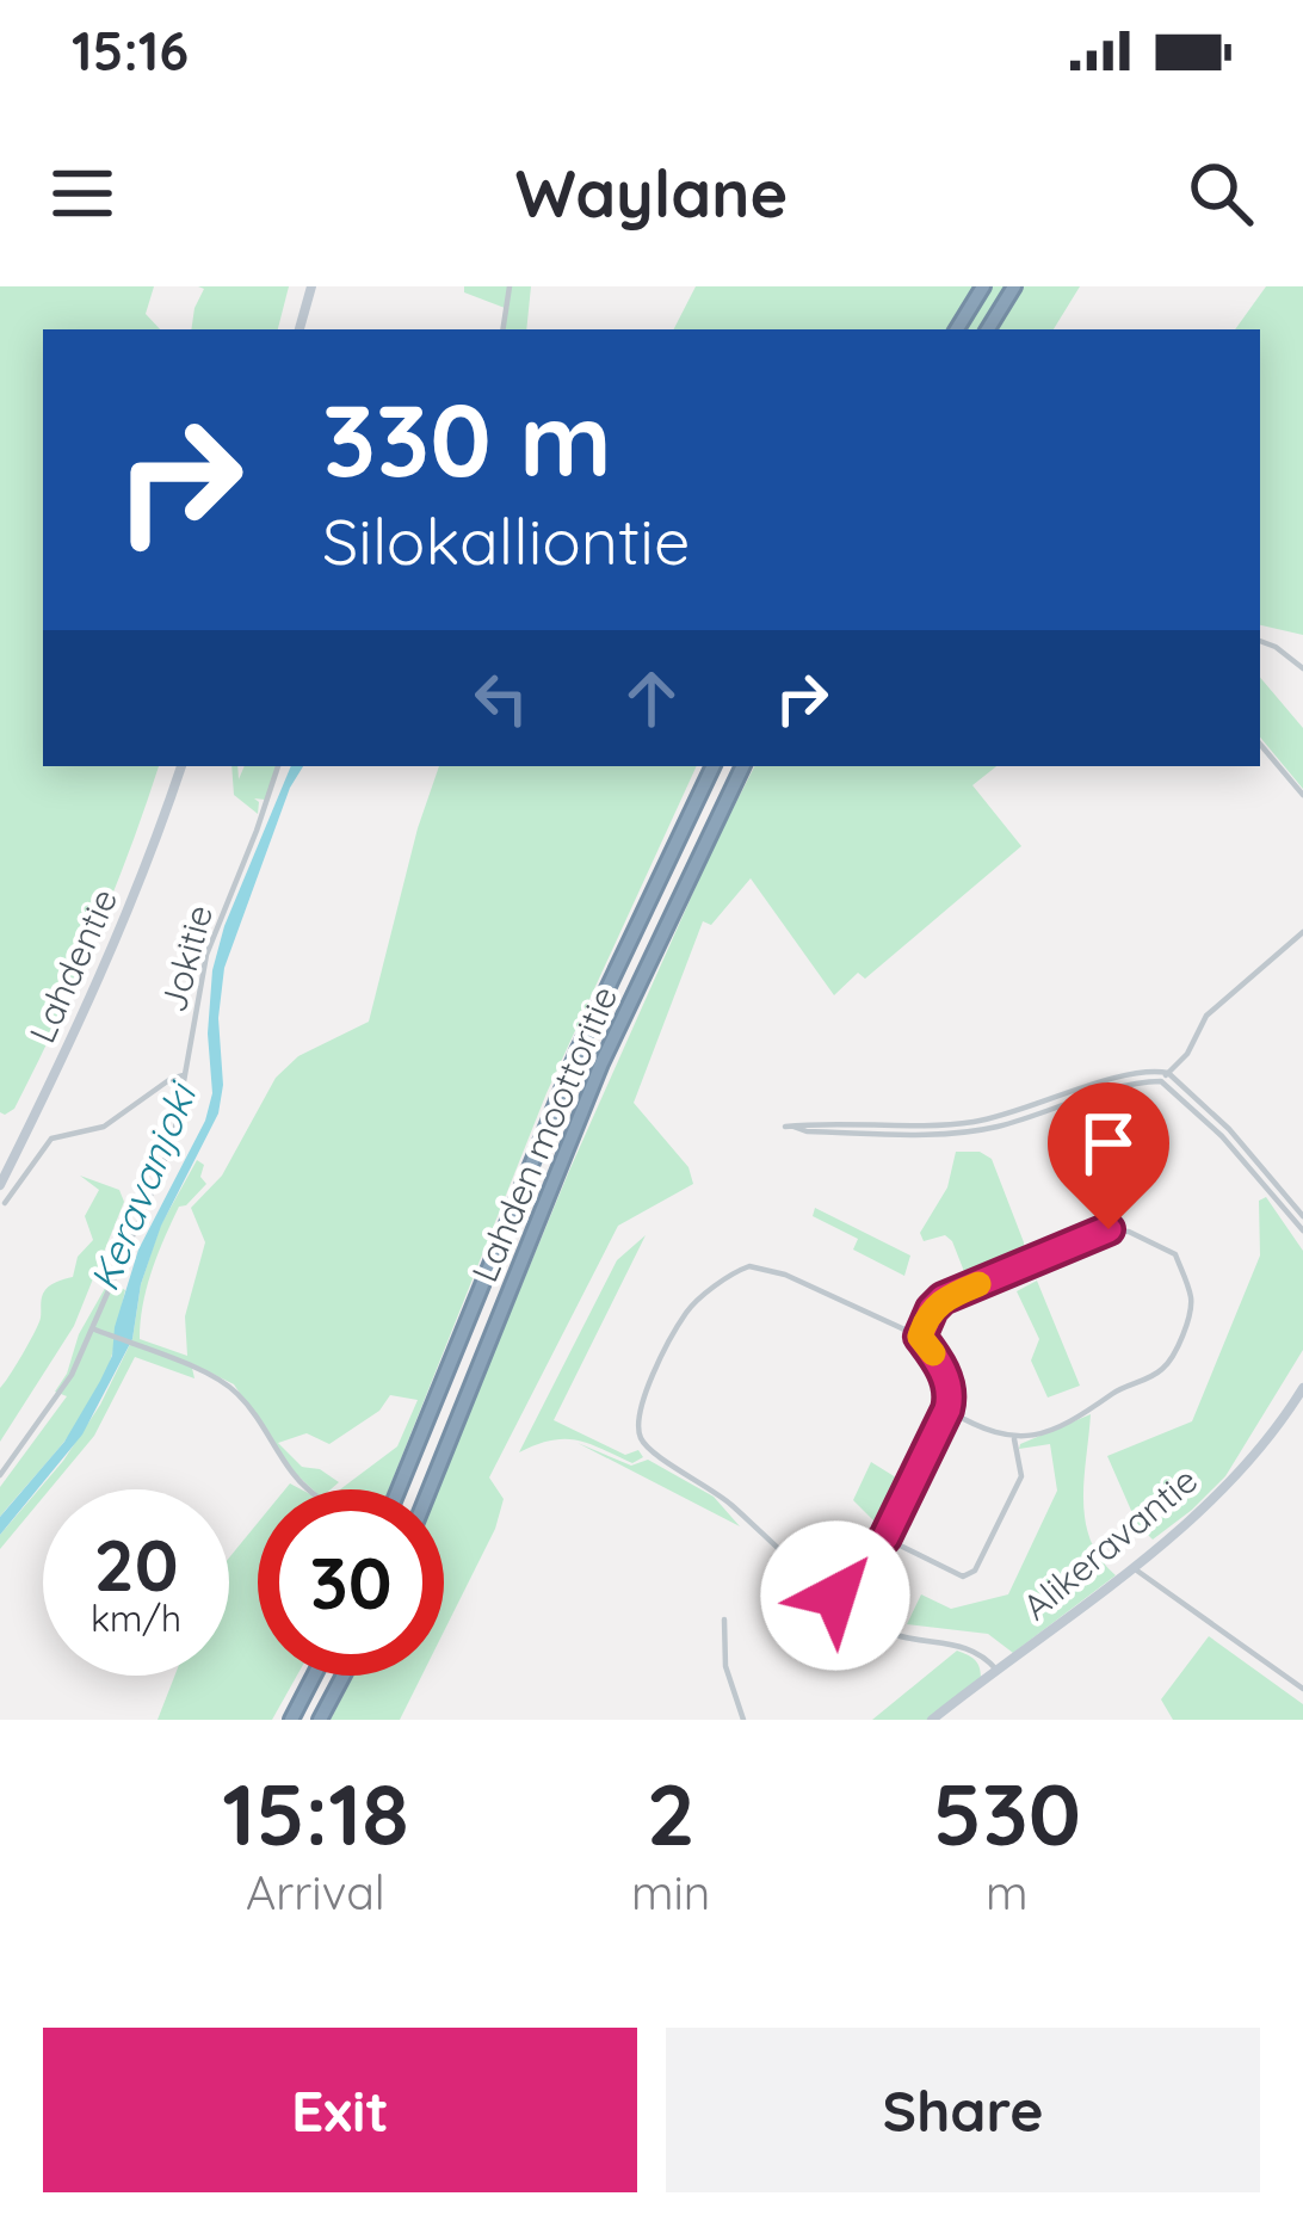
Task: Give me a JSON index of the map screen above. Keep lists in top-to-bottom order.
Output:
{
  "streets": {
    "highway": ["Lahden moottoritie"],
    "main road": ["Lahdentie", "Alikeravantie"],
    "street": ["Jokitie"]
  },
  "water": ["Keravanjoki"],
  "page": {
    "status": "15:16",
    "header": "Waylane",
    "turn": ["330 m", "Silokalliontie"],
    "speed": "20 km/h",
    "limit": "30",
    "eta": [
      "15:18",
      "Arrival",
      "2",
      "min",
      "530",
      "m"
    ],
    "buttons": ["Exit", "Share"]
  }
}
